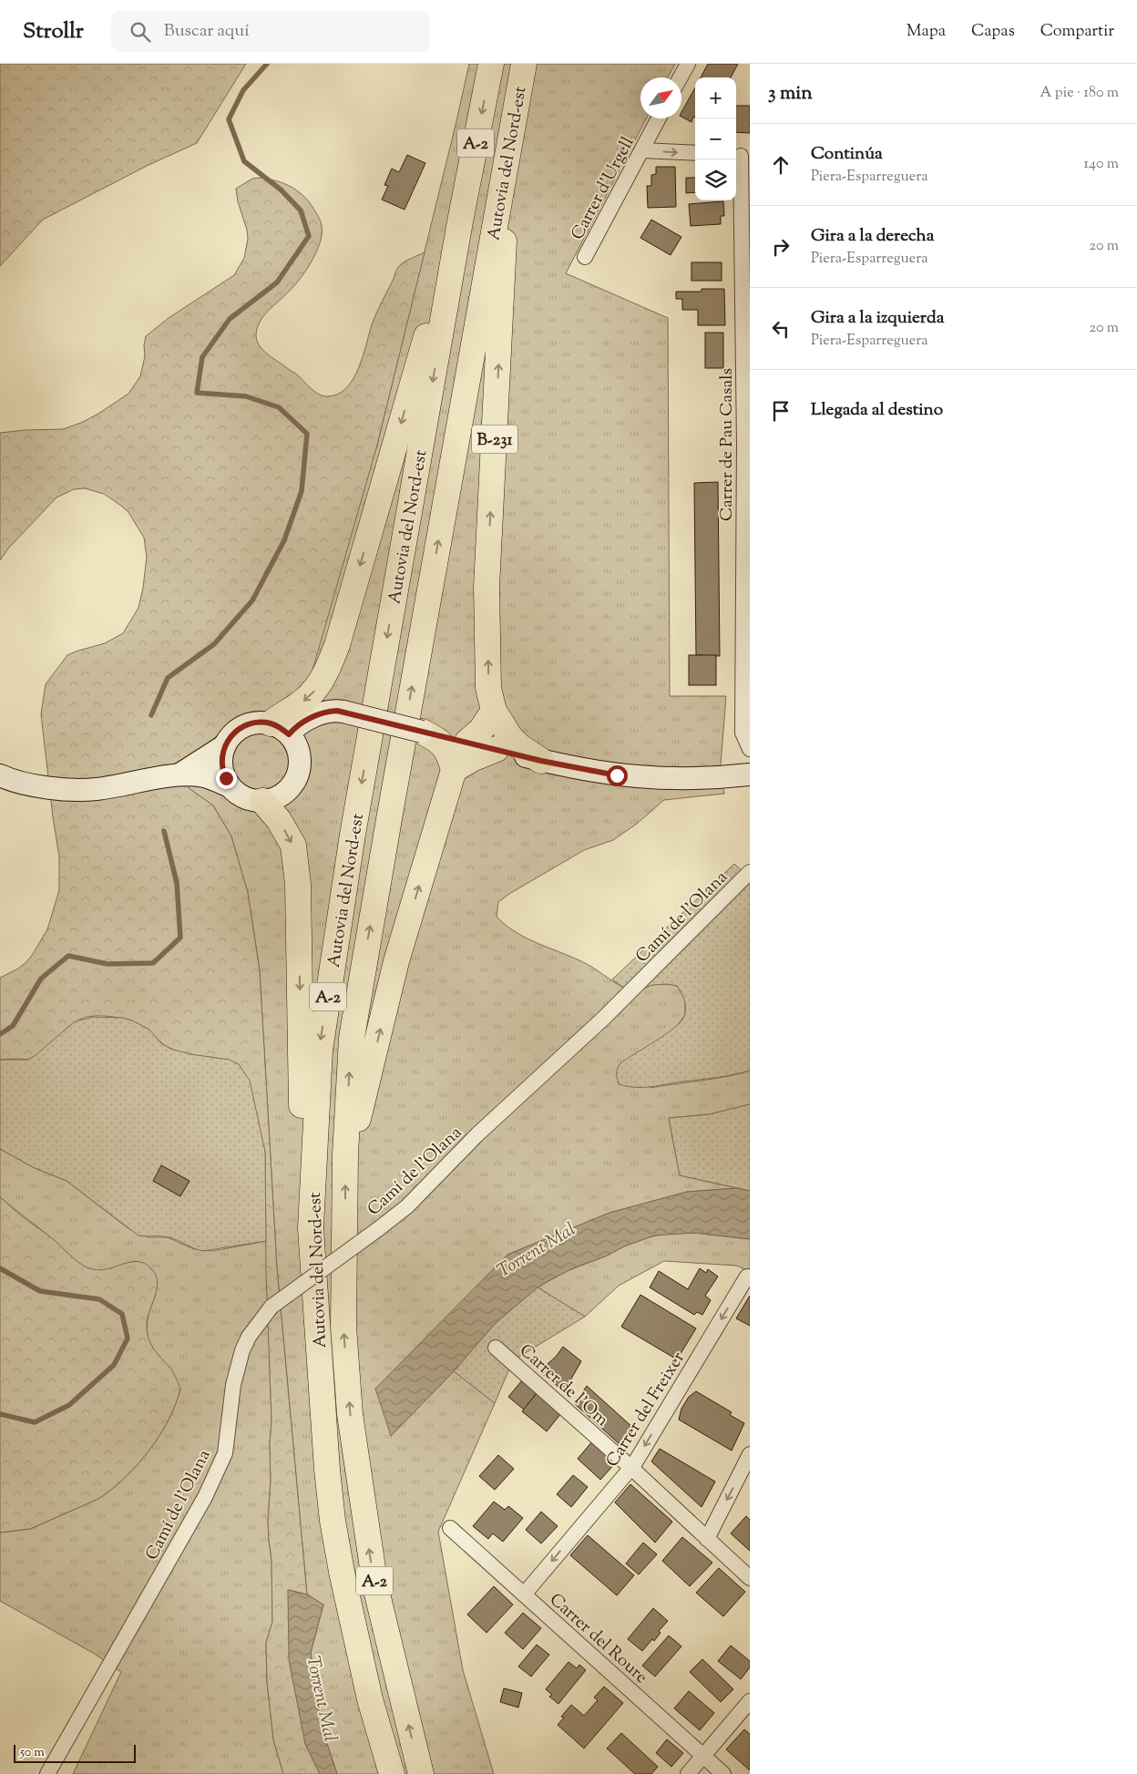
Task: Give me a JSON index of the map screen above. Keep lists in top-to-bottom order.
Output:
{
  "streets": {
    "highway": ["A-2", "Autovia del Nord-est", "B-231"],
    "street": [
      "Carrer d'Urgell",
      "Carrer de Pau Casals",
      "Camí de l'Olana",
      "Carrer de l'Om",
      "Carrer del Freixer",
      "Carrer del Roure"
    ]
  },
  "crossings": [
    ["Autovia del Nord-est", "B-231"],
    ["Carrer de l'Om", "Carrer del Freixer"],
    ["Carrer del Freixer", "Carrer del Roure"]
  ],
  "one_way": ["Carrer del Freixer"],
  "water": ["Torrent Mal"],
  "scale_bar": "50 m",
  "north": "top right",
  "page": {
    "header": "Strollr",
    "search": "Buscar aquí",
    "nav": ["Mapa", "Capas", "Compartir"],
    "heading": ["3 min", "A pie · 180 m"],
    "map_buttons": ["+", "−"],
    "list": [
      ["Continúa", "Piera-Esparreguera", "140 m"],
      ["Gira a la derecha", "Piera-Esparreguera", "20 m"],
      ["Gira a la izquierda", "Piera-Esparreguera", "20 m"],
      "Llegada al destino"
    ],
    "scale": "50 m"
  }
}
